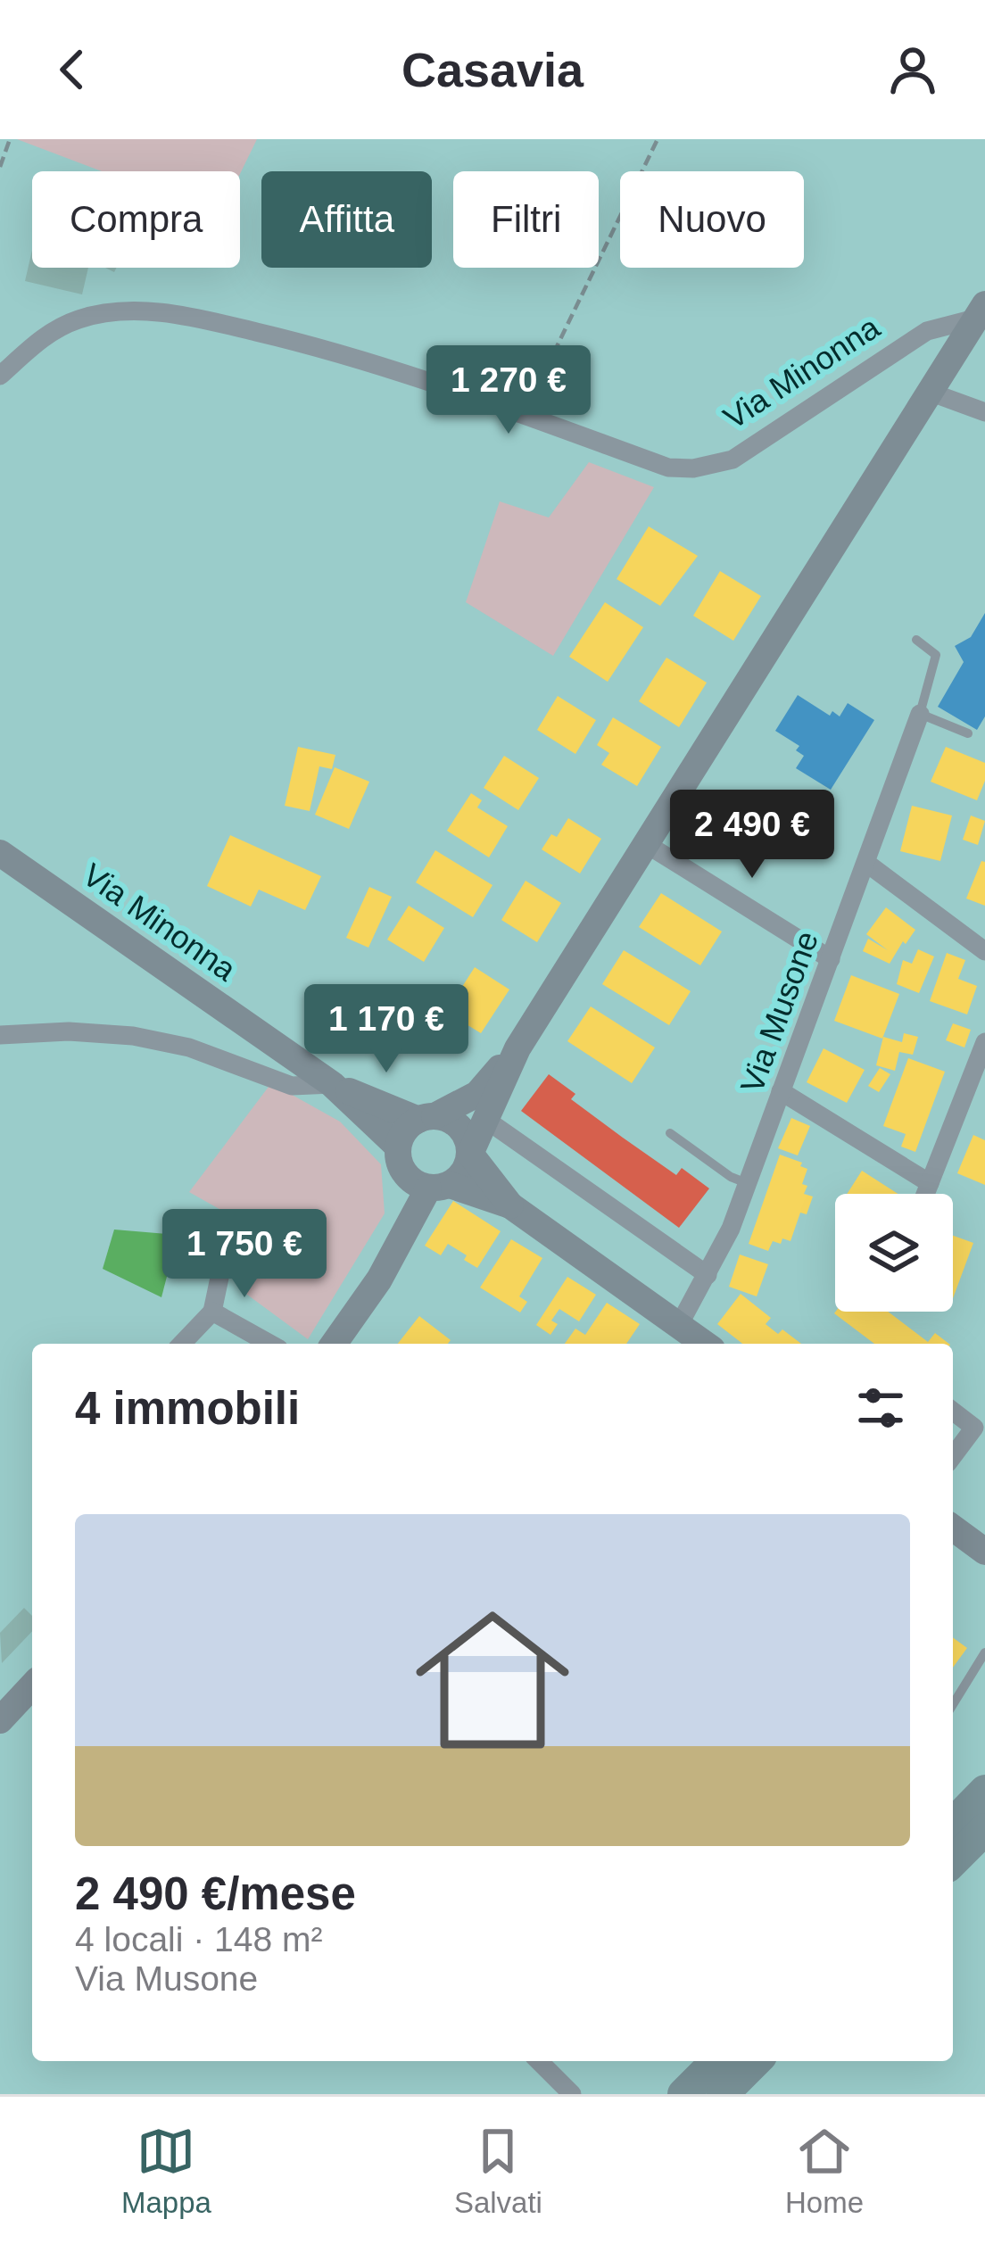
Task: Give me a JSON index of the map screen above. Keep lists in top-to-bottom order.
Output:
{
  "streets": {
    "main road": ["Via Minonna"],
    "street": ["Via Musone"]
  },
  "crossings": [
    ["Via Minonna", "Via Musone"]
  ],
  "page": {
    "header": "Casavia",
    "chip": [
      "Compra",
      "Affitta",
      "Filtri",
      "Nuovo"
    ],
    "price": [
      "1 270 €",
      "2 490 €",
      "1 170 €",
      "1 750 €"
    ],
    "heading": "4 immobili",
    "list": [
      {
        "name": "2 490 €/mese",
        "note": "4 locali · 148 m² · Via Musone"
      }
    ],
    "tabs": ["Mappa", "Salvati", "Home"]
  }
}
